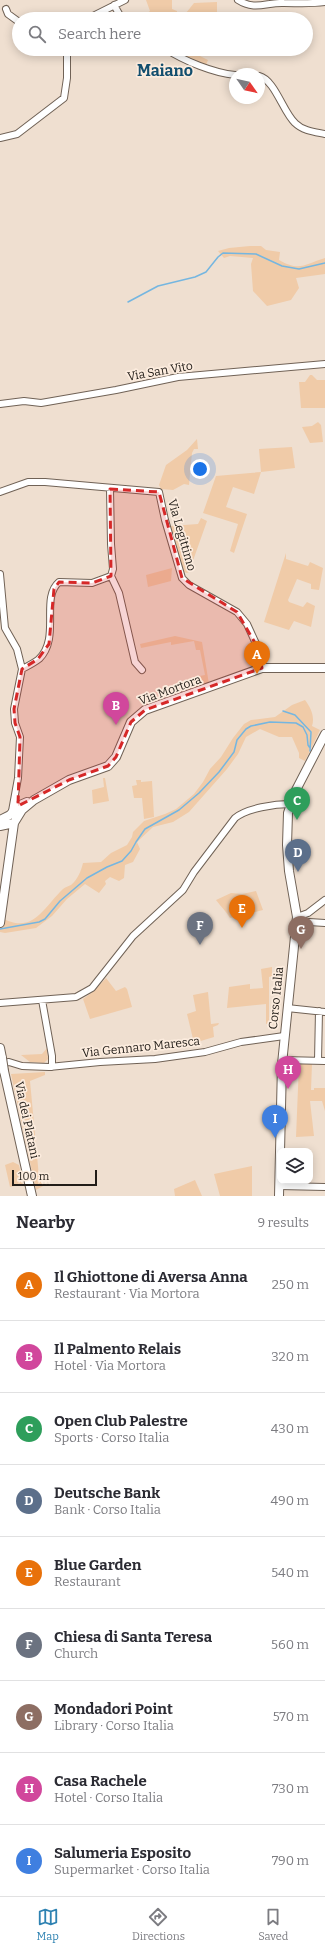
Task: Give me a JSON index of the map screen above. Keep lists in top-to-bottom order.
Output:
{
  "streets": {
    "main road": ["Via Mortora", "Corso Italia", "Via dei Platani"],
    "street": ["Via San Vito", "Via Legittimo", "Via Gennaro Maresca"]
  },
  "crossings": [
    ["Via Legittimo", "Via Mortora"],
    ["Corso Italia", "Via Gennaro Maresca"],
    ["Via Gennaro Maresca", "Via dei Platani"]
  ],
  "districts": ["Maiano"],
  "scale_bar": "100 m",
  "north": "bottom right",
  "page": {
    "search": "Search here",
    "pins": [
      "A",
      "B",
      "C",
      "D",
      "E",
      "F",
      "G",
      "H",
      "I"
    ],
    "scale": "100 m",
    "heading": ["Nearby", "9 results"],
    "list": [
      {
        "mark": "A",
        "name": "Il Ghiottone di Aversa Anna",
        "note": "Restaurant · Via Mortora",
        "value": "250 m"
      },
      {
        "mark": "B",
        "name": "Il Palmento Relais",
        "note": "Hotel · Via Mortora",
        "value": "320 m"
      },
      {
        "mark": "C",
        "name": "Open Club Palestre",
        "note": "Sports · Corso Italia",
        "value": "430 m"
      },
      {
        "mark": "D",
        "name": "Deutsche Bank",
        "note": "Bank · Corso Italia",
        "value": "490 m"
      },
      {
        "mark": "E",
        "name": "Blue Garden",
        "note": "Restaurant",
        "value": "540 m"
      },
      {
        "mark": "F",
        "name": "Chiesa di Santa Teresa",
        "note": "Church",
        "value": "560 m"
      },
      {
        "mark": "G",
        "name": "Mondadori Point",
        "note": "Library · Corso Italia",
        "value": "570 m"
      },
      {
        "mark": "H",
        "name": "Casa Rachele",
        "note": "Hotel · Corso Italia",
        "value": "730 m"
      },
      {
        "mark": "I",
        "name": "Salumeria Esposito",
        "note": "Supermarket · Corso Italia",
        "value": "790 m"
      }
    ],
    "nav": ["Map", "Directions", "Saved"]
  }
}
